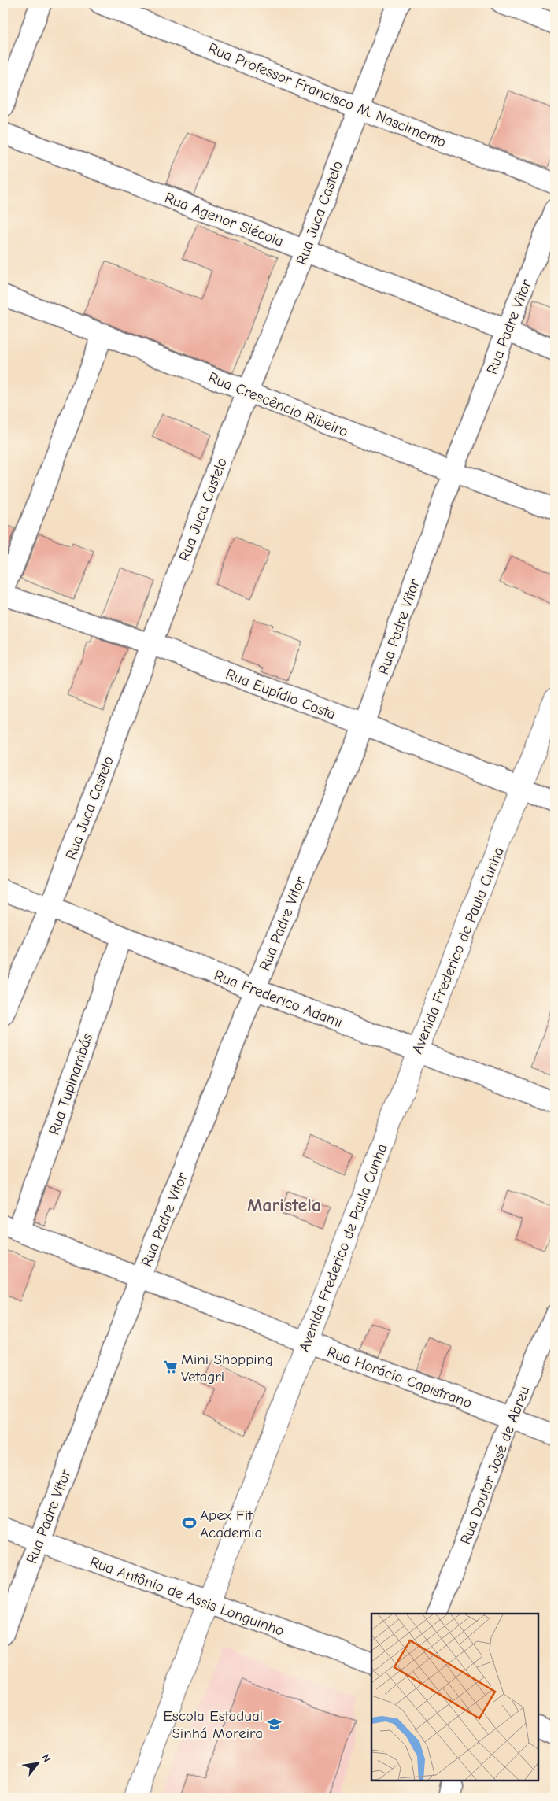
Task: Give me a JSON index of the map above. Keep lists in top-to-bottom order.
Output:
{
  "streets": {
    "main road": ["Avenida Frederico de Paula Cunha"],
    "street": [
      "Rua Professor Francisco M. Nascimento",
      "Rua Juca Castelo",
      "Rua Agenor Siécola",
      "Rua Padre Vitor",
      "Rua Crescêncio Ribeiro",
      "Rua Eupídio Costa",
      "Rua Frederico Adami",
      "Rua Tupinambás",
      "Rua Horácio Capistrano",
      "Rua Doutor José de Abreu",
      "Rua Antônio de Assis Longuinho"
    ]
  },
  "crossings": [
    ["Rua Professor Francisco M. Nascimento", "Rua Juca Castelo"],
    ["Rua Juca Castelo", "Rua Agenor Siécola"],
    ["Rua Juca Castelo", "Rua Crescêncio Ribeiro"],
    ["Rua Juca Castelo", "Rua Eupídio Costa"],
    ["Rua Juca Castelo", "Rua Frederico Adami"],
    ["Rua Agenor Siécola", "Rua Padre Vitor"],
    ["Rua Padre Vitor", "Rua Crescêncio Ribeiro"],
    ["Rua Padre Vitor", "Rua Eupídio Costa"],
    ["Rua Padre Vitor", "Rua Frederico Adami"],
    ["Rua Padre Vitor", "Rua Horácio Capistrano"],
    ["Rua Padre Vitor", "Rua Antônio de Assis Longuinho"],
    ["Rua Eupídio Costa", "Avenida Frederico de Paula Cunha"],
    ["Avenida Frederico de Paula Cunha", "Rua Frederico Adami"],
    ["Avenida Frederico de Paula Cunha", "Rua Horácio Capistrano"],
    ["Avenida Frederico de Paula Cunha", "Rua Antônio de Assis Longuinho"],
    ["Rua Frederico Adami", "Rua Tupinambás"],
    ["Rua Tupinambás", "Rua Horácio Capistrano"],
    ["Rua Horácio Capistrano", "Rua Doutor José de Abreu"]
  ],
  "districts": ["Maristela"],
  "places": {
    "supermarket": ["Mini Shopping Vetagri"],
    "sports": ["Apex Fit Academia"],
    "school or university": ["Escola Estadual Sinhá Moreira"]
  },
  "north": "top right"
}
